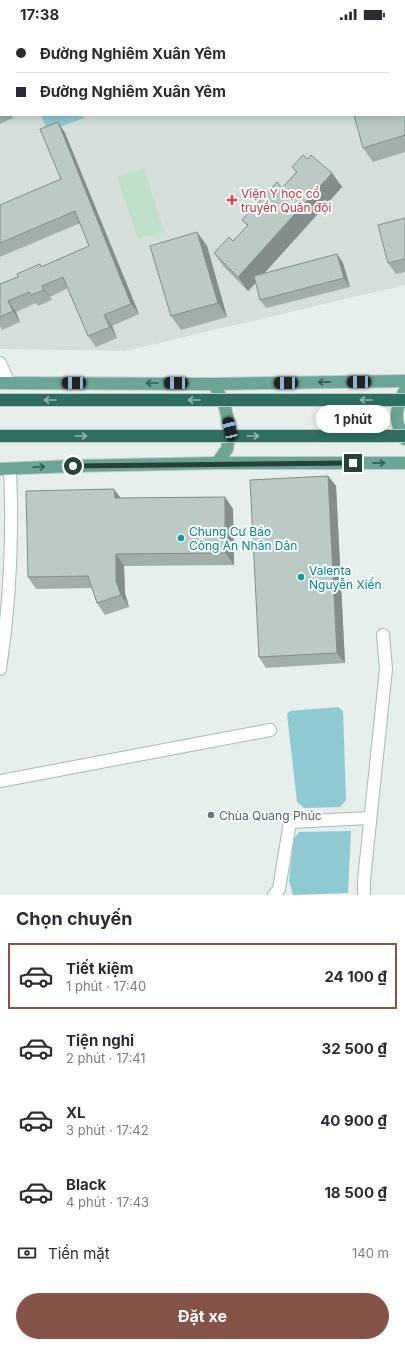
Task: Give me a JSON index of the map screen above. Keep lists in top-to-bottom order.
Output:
{
  "places": {
    "health": ["Viện Y học cổ truyền Quân đội"],
    "other": ["Chung Cư Báo Công An Nhân Dân", "Valenta Nguyễn Xiển", "Chùa Quang Phúc"]
  },
  "page": {
    "status": "17:38",
    "banner": ["Đường Nghiêm Xuân Yêm", "Đường Nghiêm Xuân Yêm"],
    "bubble": "1 phút",
    "heading": "Chọn chuyến",
    "list": [
      {
        "name": "Tiết kiệm",
        "note": "1 phút · 17:40",
        "value": "24 100 ₫"
      },
      {
        "name": "Tiện nghi",
        "note": "2 phút · 17:41",
        "value": "32 500 ₫"
      },
      {
        "name": "XL",
        "note": "3 phút · 17:42",
        "value": "40 900 ₫"
      },
      {
        "name": "Black",
        "note": "4 phút · 17:43",
        "value": "18 500 ₫"
      }
    ],
    "pay": ["Tiền mặt", "140 m"],
    "buttons": "Đặt xe"
  }
}
